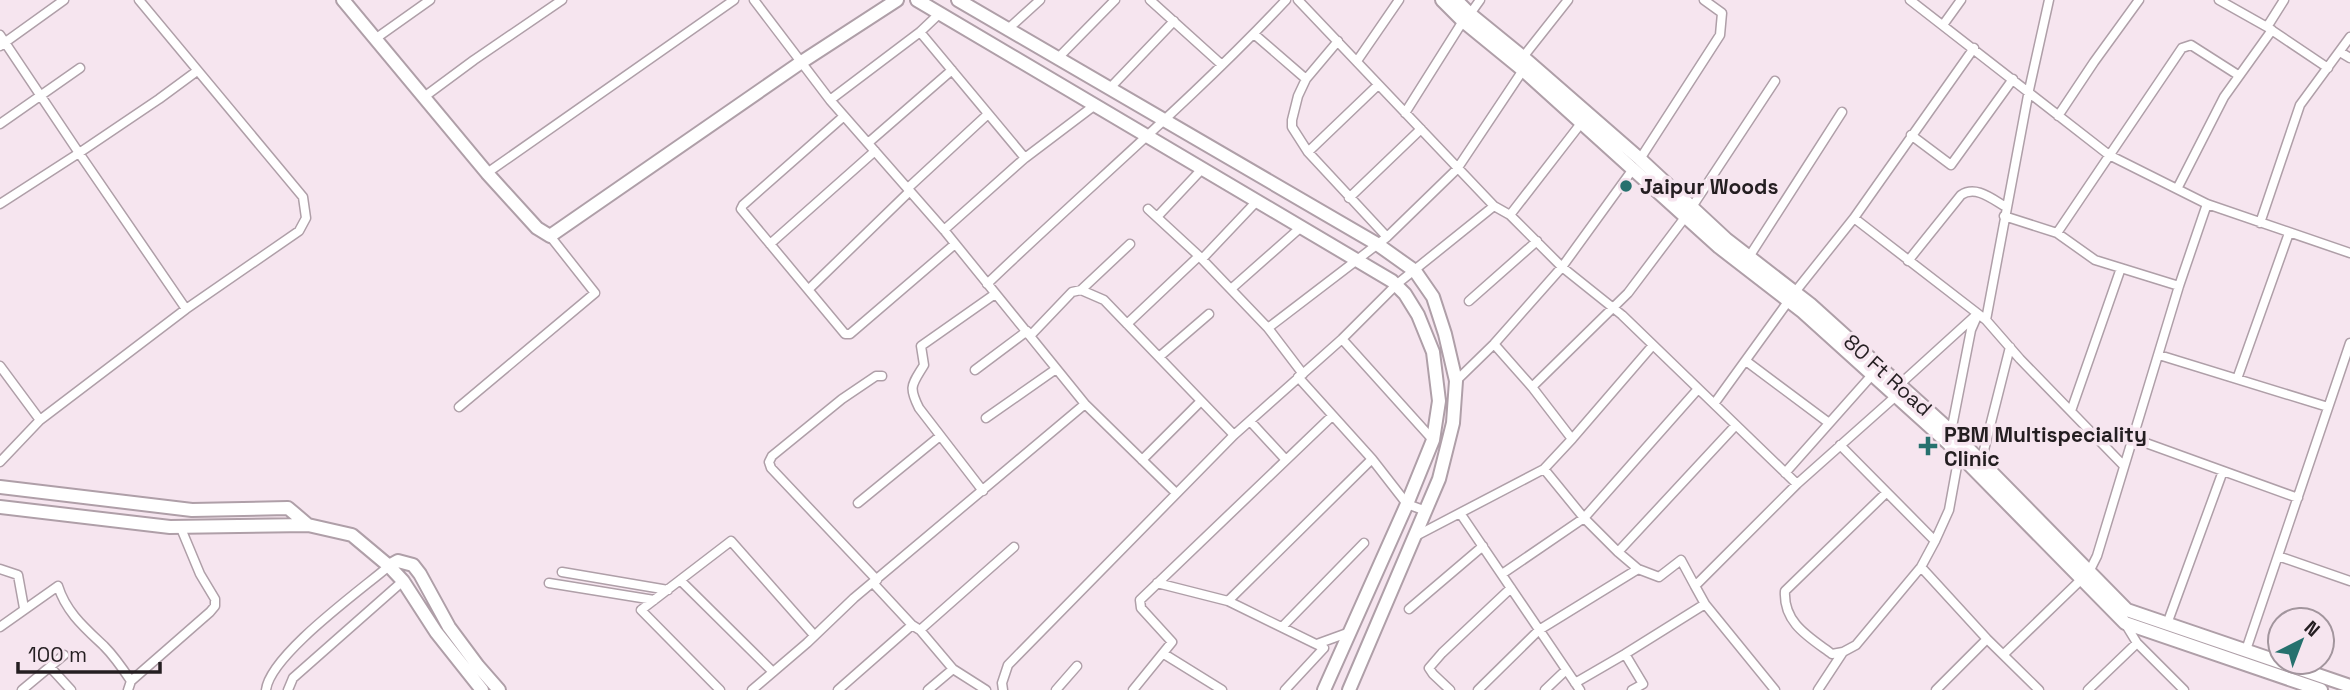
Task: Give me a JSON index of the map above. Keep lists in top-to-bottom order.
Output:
{
  "streets": {
    "street": ["80 Ft Road"]
  },
  "places": {
    "other": ["Jaipur Woods"],
    "health": ["PBM Multispeciality Clinic"]
  },
  "scale_bar": "100 m",
  "north": "top right"
}
